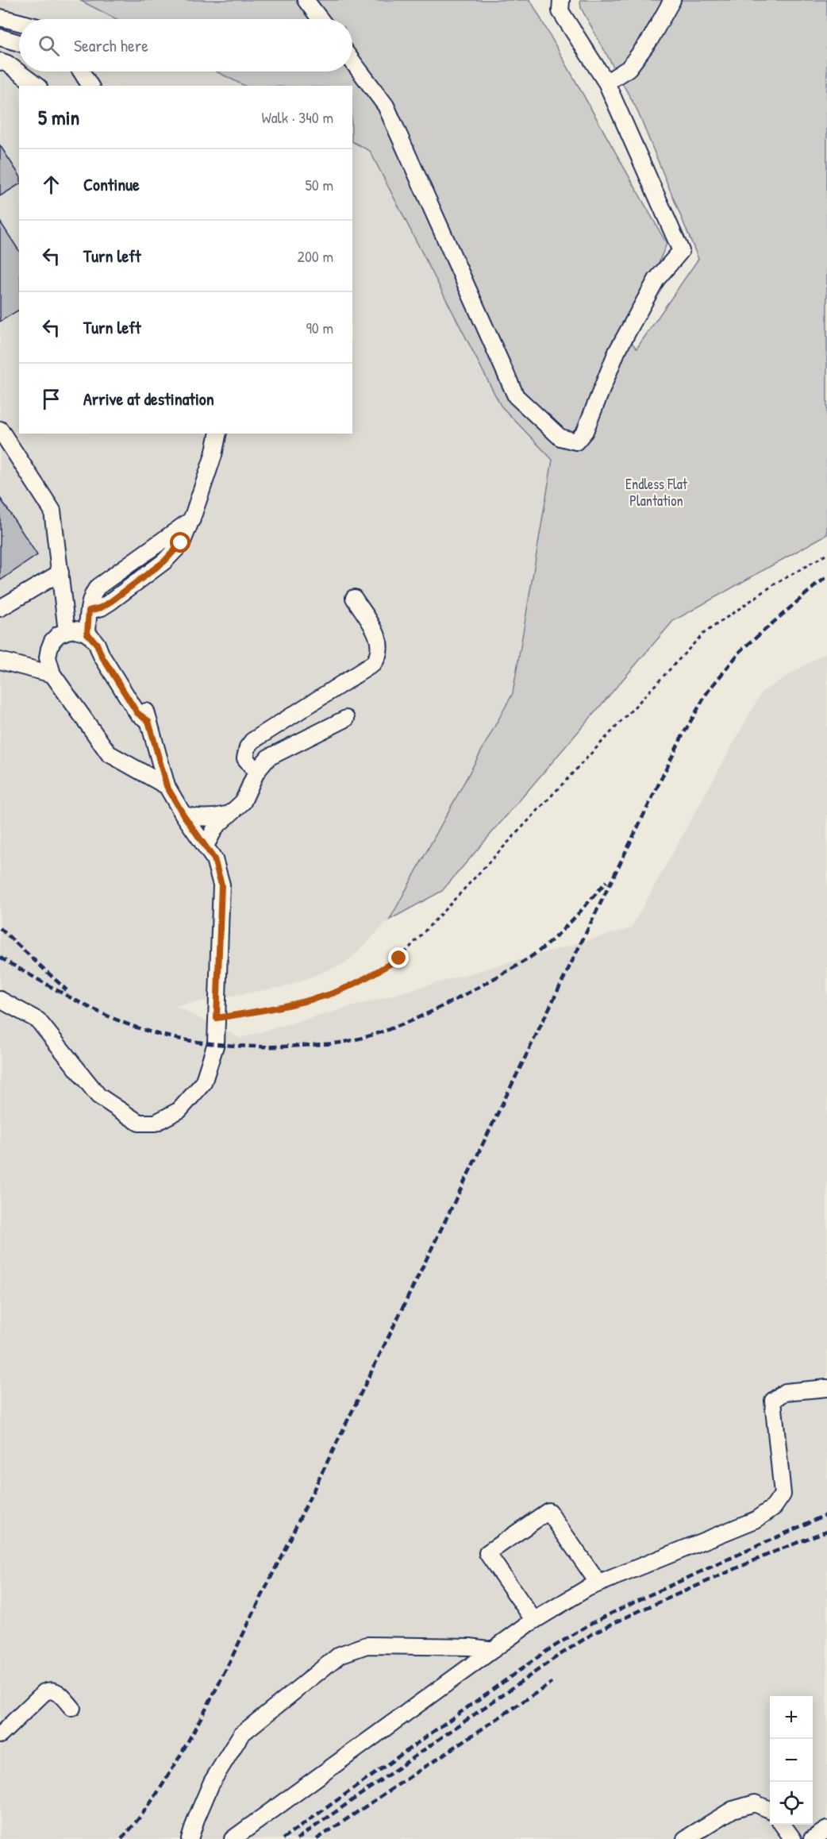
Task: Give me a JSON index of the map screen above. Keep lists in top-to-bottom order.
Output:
{
  "parks": ["Endless Flat Plantation"],
  "page": {
    "search": "Search here",
    "heading": ["5 min", "Walk · 340 m"],
    "list": [
      ["Continue", "50 m"],
      ["Turn left", "200 m"],
      ["Turn left", "90 m"],
      "Arrive at destination"
    ],
    "map_buttons": ["+", "−"]
  }
}
